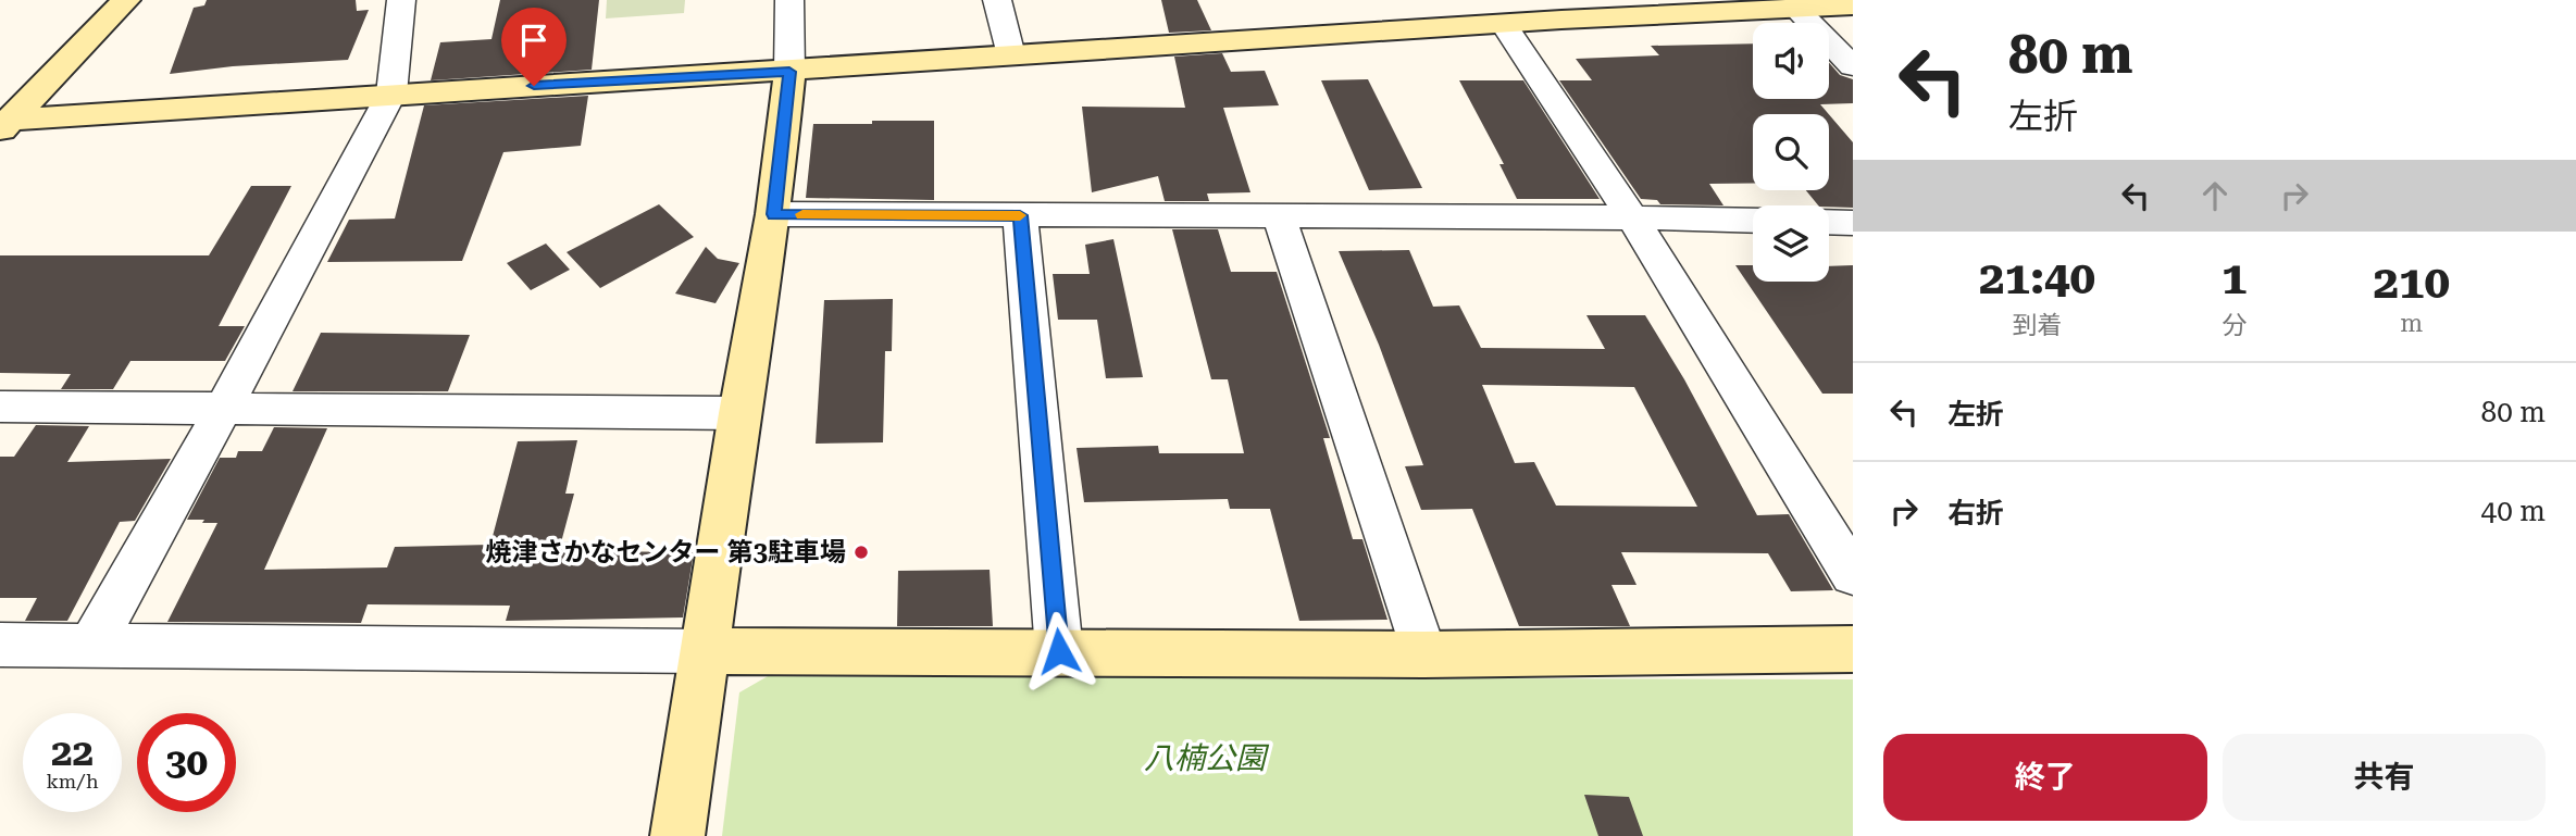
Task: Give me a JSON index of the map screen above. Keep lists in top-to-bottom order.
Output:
{
  "parks": ["八楠公園"],
  "places": ["焼津さかなセンター 第3駐車場"],
  "page": {
    "turn": ["80 m", "左折"],
    "eta": [
      "21:40",
      "到着",
      "1",
      "分",
      "210",
      "m"
    ],
    "list": [
      {
        "name": "左折",
        "value": "80 m"
      },
      {
        "name": "右折",
        "value": "40 m"
      }
    ],
    "speed": "22 km/h",
    "limit": "30",
    "buttons": ["終了", "共有"]
  }
}
